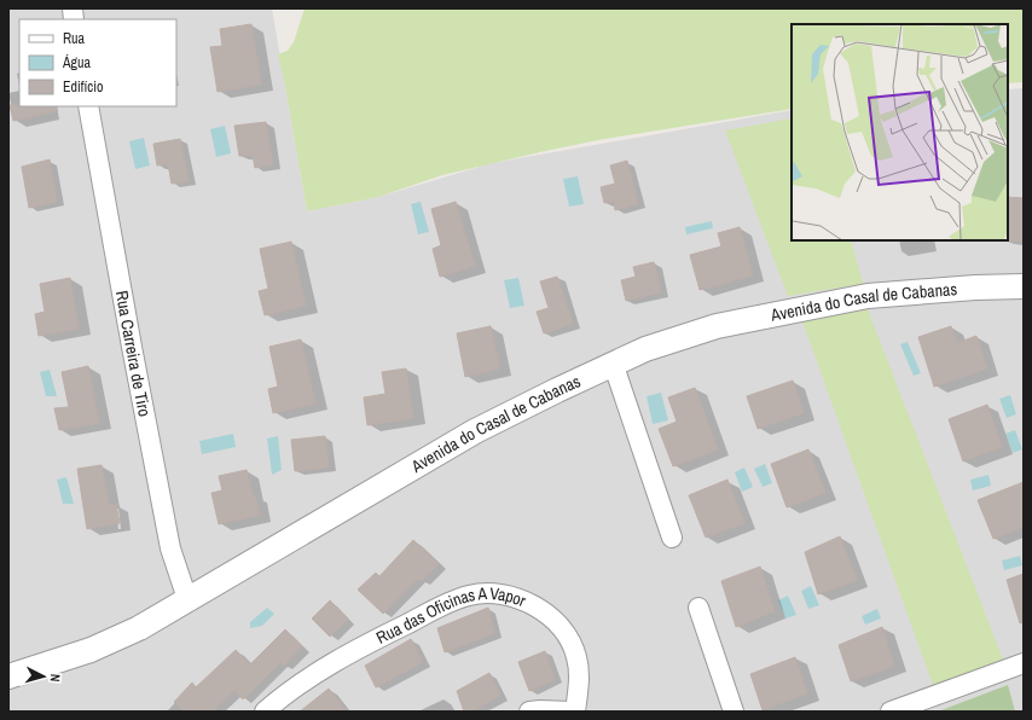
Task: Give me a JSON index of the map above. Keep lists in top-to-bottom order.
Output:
{
  "streets": {
    "street": ["Avenida do Casal de Cabanas", "Rua Carreira de Tiro", "Rua das Oficinas A Vapor"]
  },
  "crossings": [
    ["Avenida do Casal de Cabanas", "Rua Carreira de Tiro"]
  ],
  "legend": ["Rua", "Água", "Edifício"],
  "north": "right"
}
